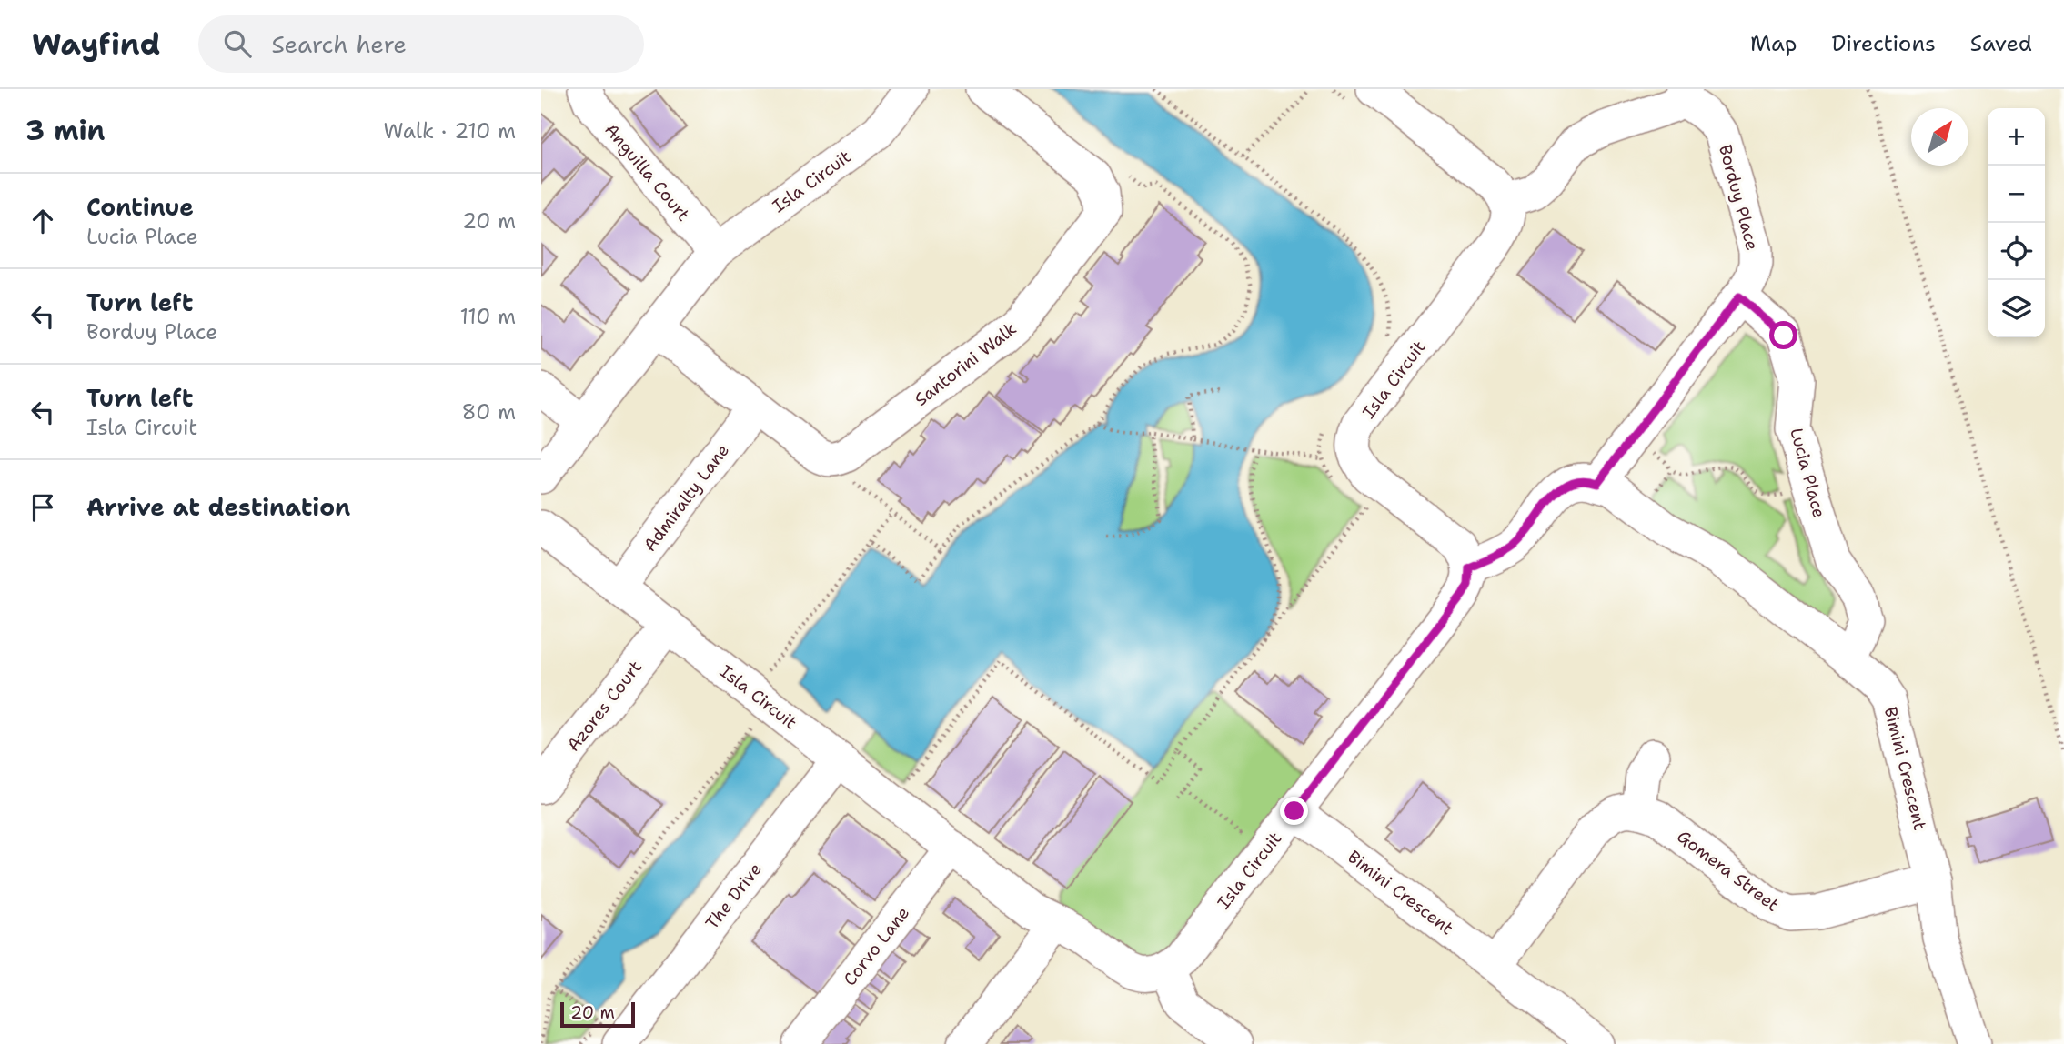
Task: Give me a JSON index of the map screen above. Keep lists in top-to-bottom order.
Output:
{
  "streets": {
    "street": [
      "Anguilla Court",
      "Isla Circuit",
      "Borduy Place",
      "Santorini Walk",
      "Lucia Place",
      "Admiralty Lane",
      "Azores Court",
      "Bimini Crescent",
      "Gomera Street",
      "The Drive",
      "Corvo Lane"
    ]
  },
  "crossings": [
    ["Anguilla Court", "Isla Circuit"],
    ["Isla Circuit", "Santorini Walk"],
    ["Isla Circuit", "Admiralty Lane"],
    ["Isla Circuit", "Azores Court"],
    ["Isla Circuit", "Bimini Crescent"],
    ["Isla Circuit", "The Drive"],
    ["Isla Circuit", "Corvo Lane"],
    ["Borduy Place", "Lucia Place"],
    ["Borduy Place", "Bimini Crescent"],
    ["Santorini Walk", "Admiralty Lane"],
    ["Lucia Place", "Bimini Crescent"],
    ["Bimini Crescent", "Gomera Street"]
  ],
  "scale_bar": "20 m",
  "north": "top right",
  "page": {
    "header": "Wayfind",
    "search": "Search here",
    "nav": ["Map", "Directions", "Saved"],
    "heading": ["3 min", "Walk · 210 m"],
    "map_buttons": ["+", "−"],
    "list": [
      ["Continue", "Lucia Place", "20 m"],
      ["Turn left", "Borduy Place", "110 m"],
      ["Turn left", "Isla Circuit", "80 m"],
      "Arrive at destination"
    ],
    "scale": "20 m"
  }
}
